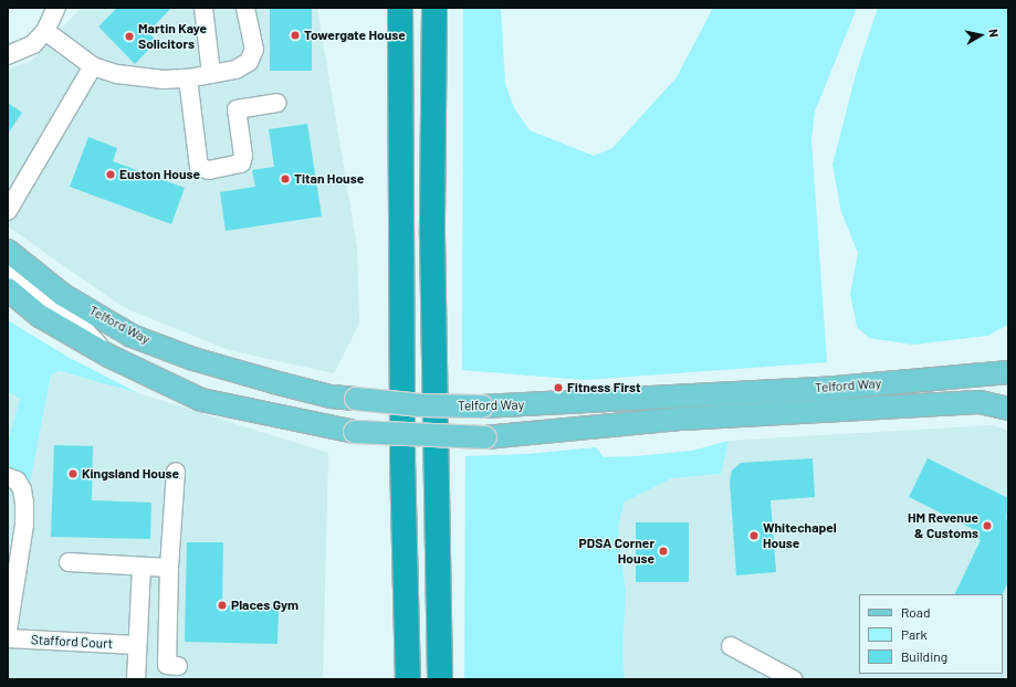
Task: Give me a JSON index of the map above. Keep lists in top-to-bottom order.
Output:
{
  "streets": {
    "main road": ["Telford Way"],
    "street": ["Stafford Court"]
  },
  "places": [
    "Towergate House",
    "Martin Kaye Solicitors",
    "Euston House",
    "Titan House",
    "Fitness First",
    "Kingsland House",
    "HM Revenue & Customs",
    "Whitechapel House",
    "PDSA Corner House",
    "Places Gym"
  ],
  "legend": ["Road", "Park", "Building"],
  "north": "right"
}
